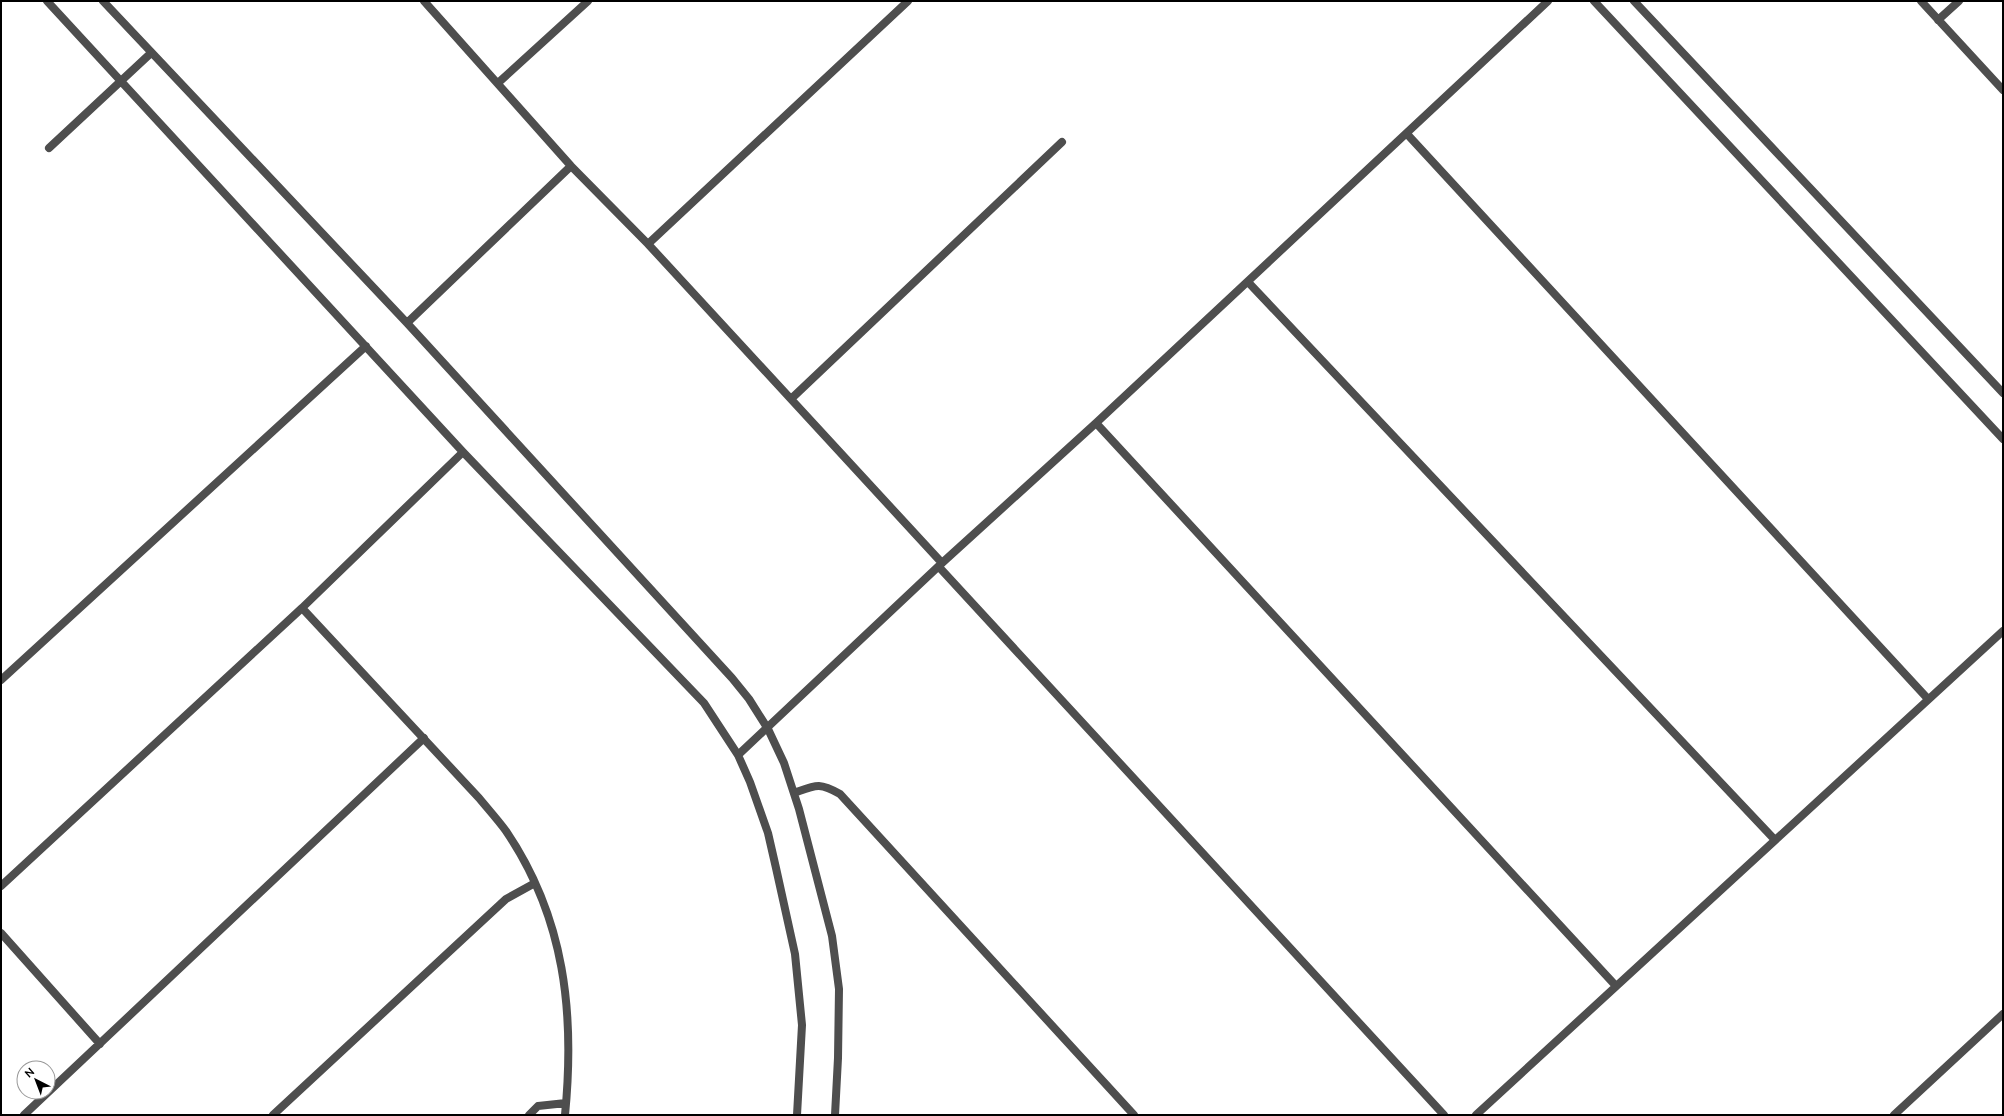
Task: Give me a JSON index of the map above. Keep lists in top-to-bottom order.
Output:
{
  "north": "top left"
}
